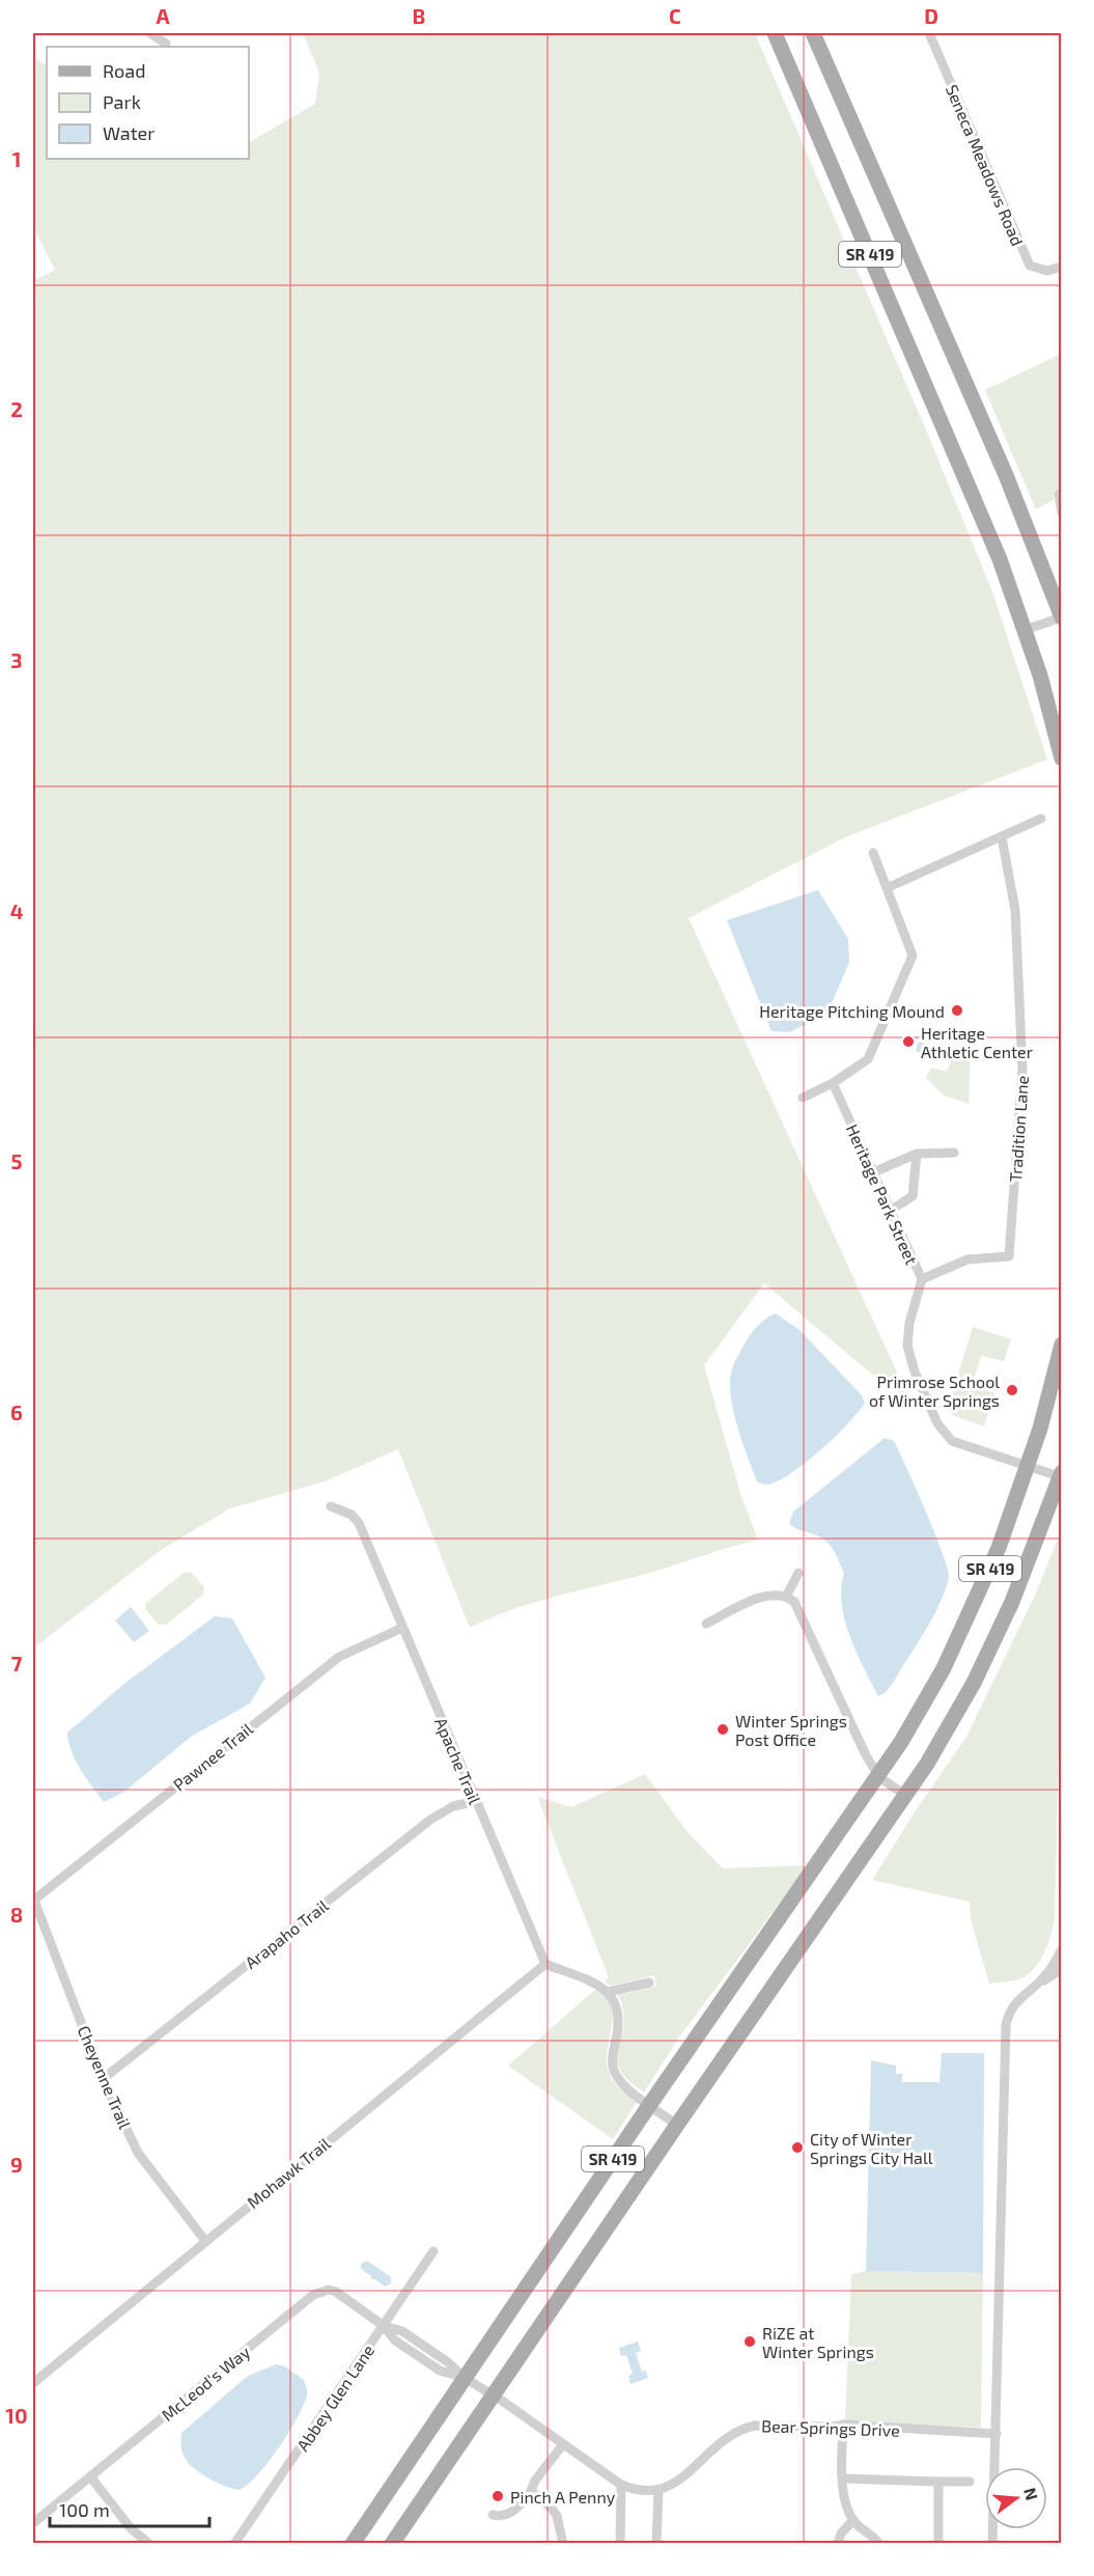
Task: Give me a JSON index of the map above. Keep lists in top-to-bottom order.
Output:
{
  "streets": {
    "main road": ["SR 419"],
    "street": [
      "Seneca Meadows Road",
      "Tradition Lane",
      "Heritage Park Street",
      "Pawnee Trail",
      "Apache Trail",
      "Arapaho Trail",
      "Cheyenne Trail",
      "Mohawk Trail",
      "McLeod's Way",
      "Abbey Glen Lane",
      "Bear Springs Drive"
    ]
  },
  "crossings": [
    ["SR 419", "Heritage Park Street"],
    ["SR 419", "McLeod's Way"],
    ["Tradition Lane", "Heritage Park Street"],
    ["Pawnee Trail", "Apache Trail"],
    ["Pawnee Trail", "Cheyenne Trail"],
    ["Apache Trail", "Arapaho Trail"],
    ["Apache Trail", "Mohawk Trail"],
    ["Arapaho Trail", "Cheyenne Trail"],
    ["Cheyenne Trail", "Mohawk Trail"],
    ["McLeod's Way", "Abbey Glen Lane"]
  ],
  "places": [
    "Heritage Pitching Mound",
    "Heritage Athletic Center",
    "Primrose School of Winter Springs",
    "Winter Springs Post Office",
    "City of Winter Springs City Hall",
    "RiZE at Winter Springs",
    "Pinch A Penny"
  ],
  "legend": ["Road", "Park", "Water"],
  "scale_bar": "100 m",
  "north": "right",
  "grid": {
    "columns": [
      "A",
      "B",
      "C",
      "D"
    ],
    "rows": [
      "1",
      "2",
      "3",
      "4",
      "5",
      "6",
      "7",
      "8",
      "9",
      "10"
    ]
  }
}
